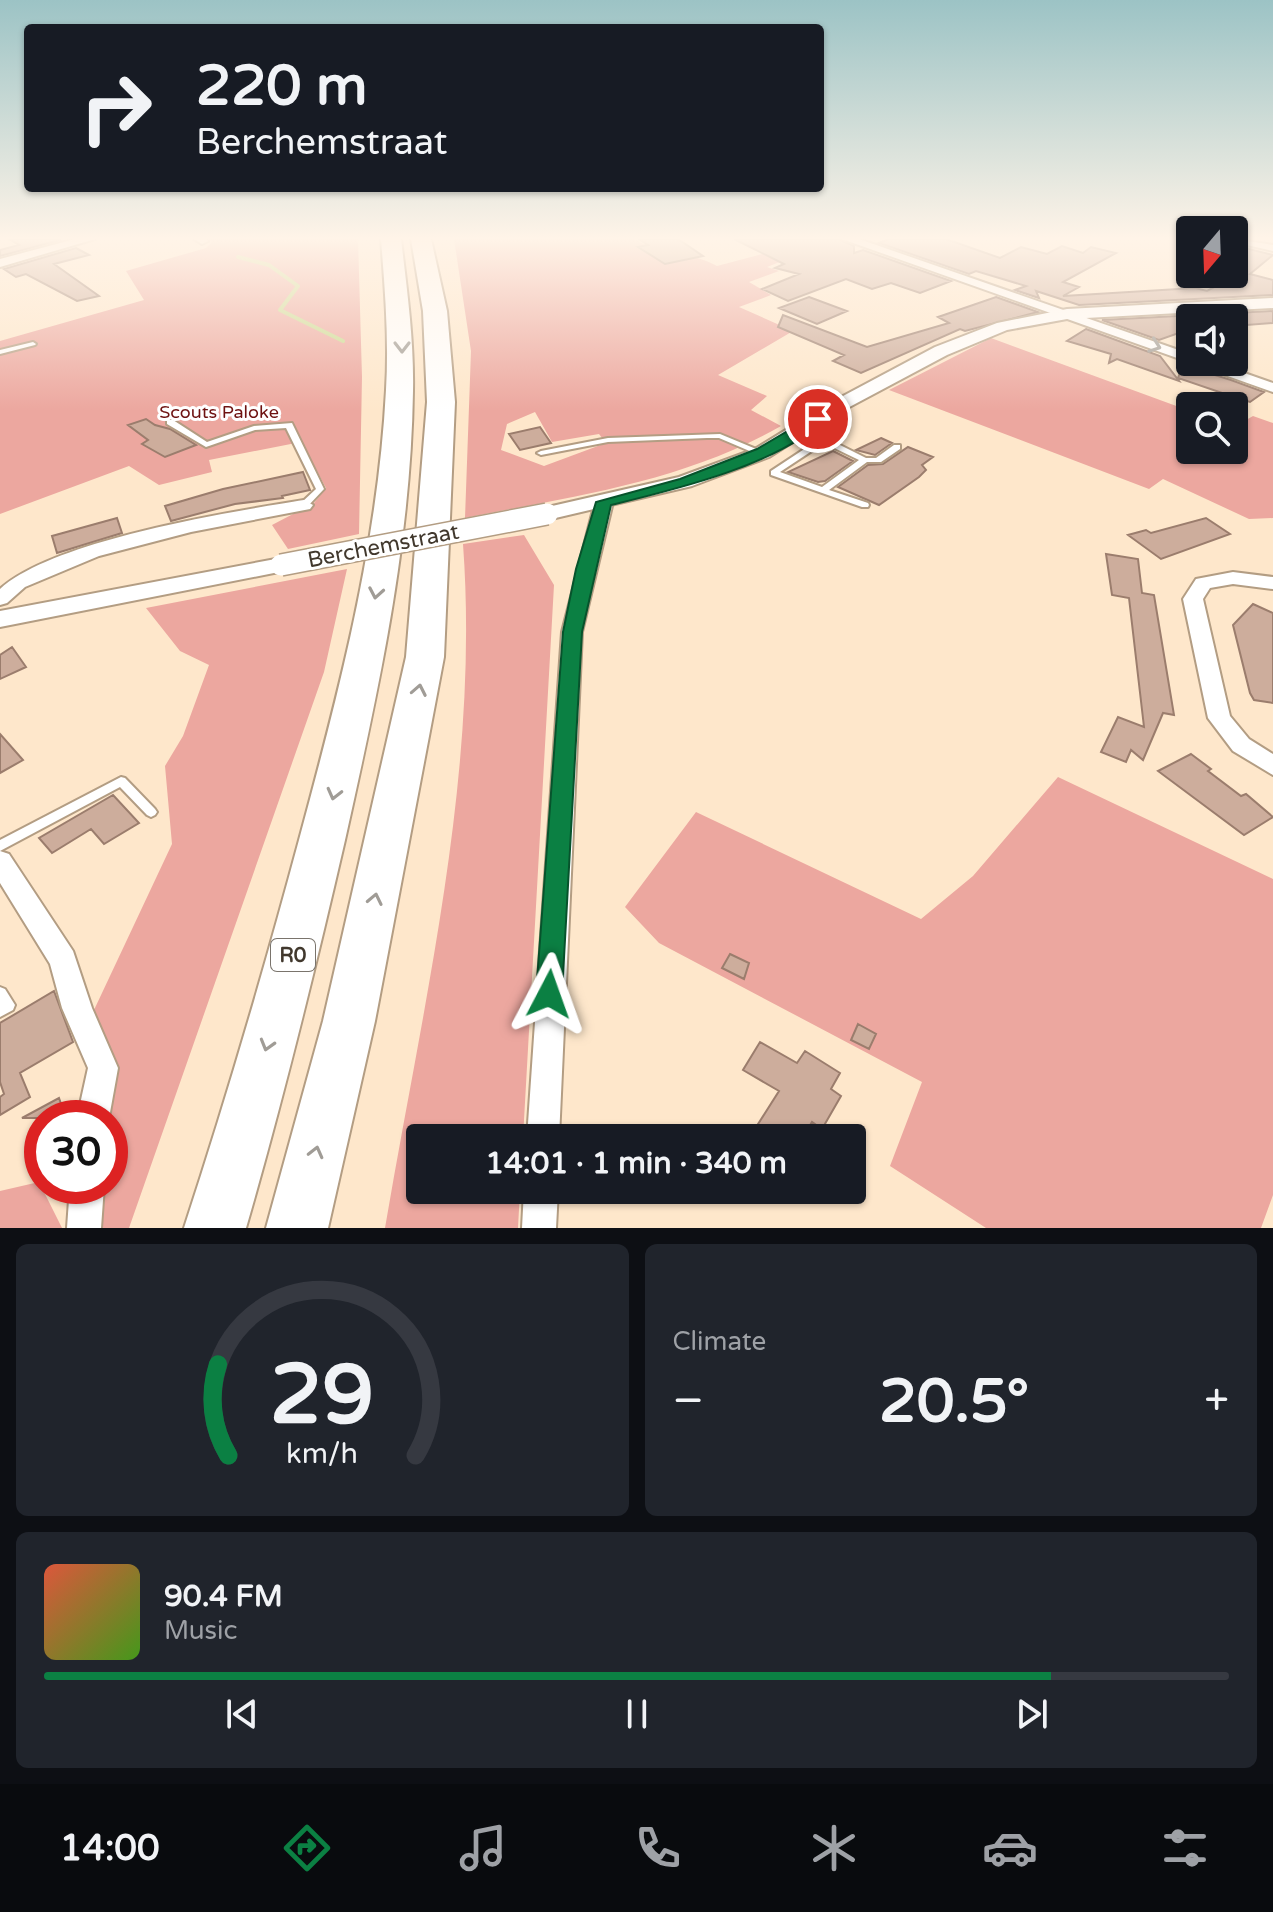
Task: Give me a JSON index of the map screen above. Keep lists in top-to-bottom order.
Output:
{
  "streets": {
    "highway": ["R0"],
    "street": ["Berchemstraat"]
  },
  "parks": ["Scouts Paloke"],
  "north": "bottom",
  "page": {
    "turn": ["220 m", "Berchemstraat"],
    "limit": "30",
    "trip": "14:01 · 1 min · 340 m",
    "tile": "Climate",
    "heat": ["−", "20.5°", "+"],
    "song": ["90.4 FM", "Music"],
    "tabs": "14:00",
    "gauge": ["29", "km/h"]
  }
}
